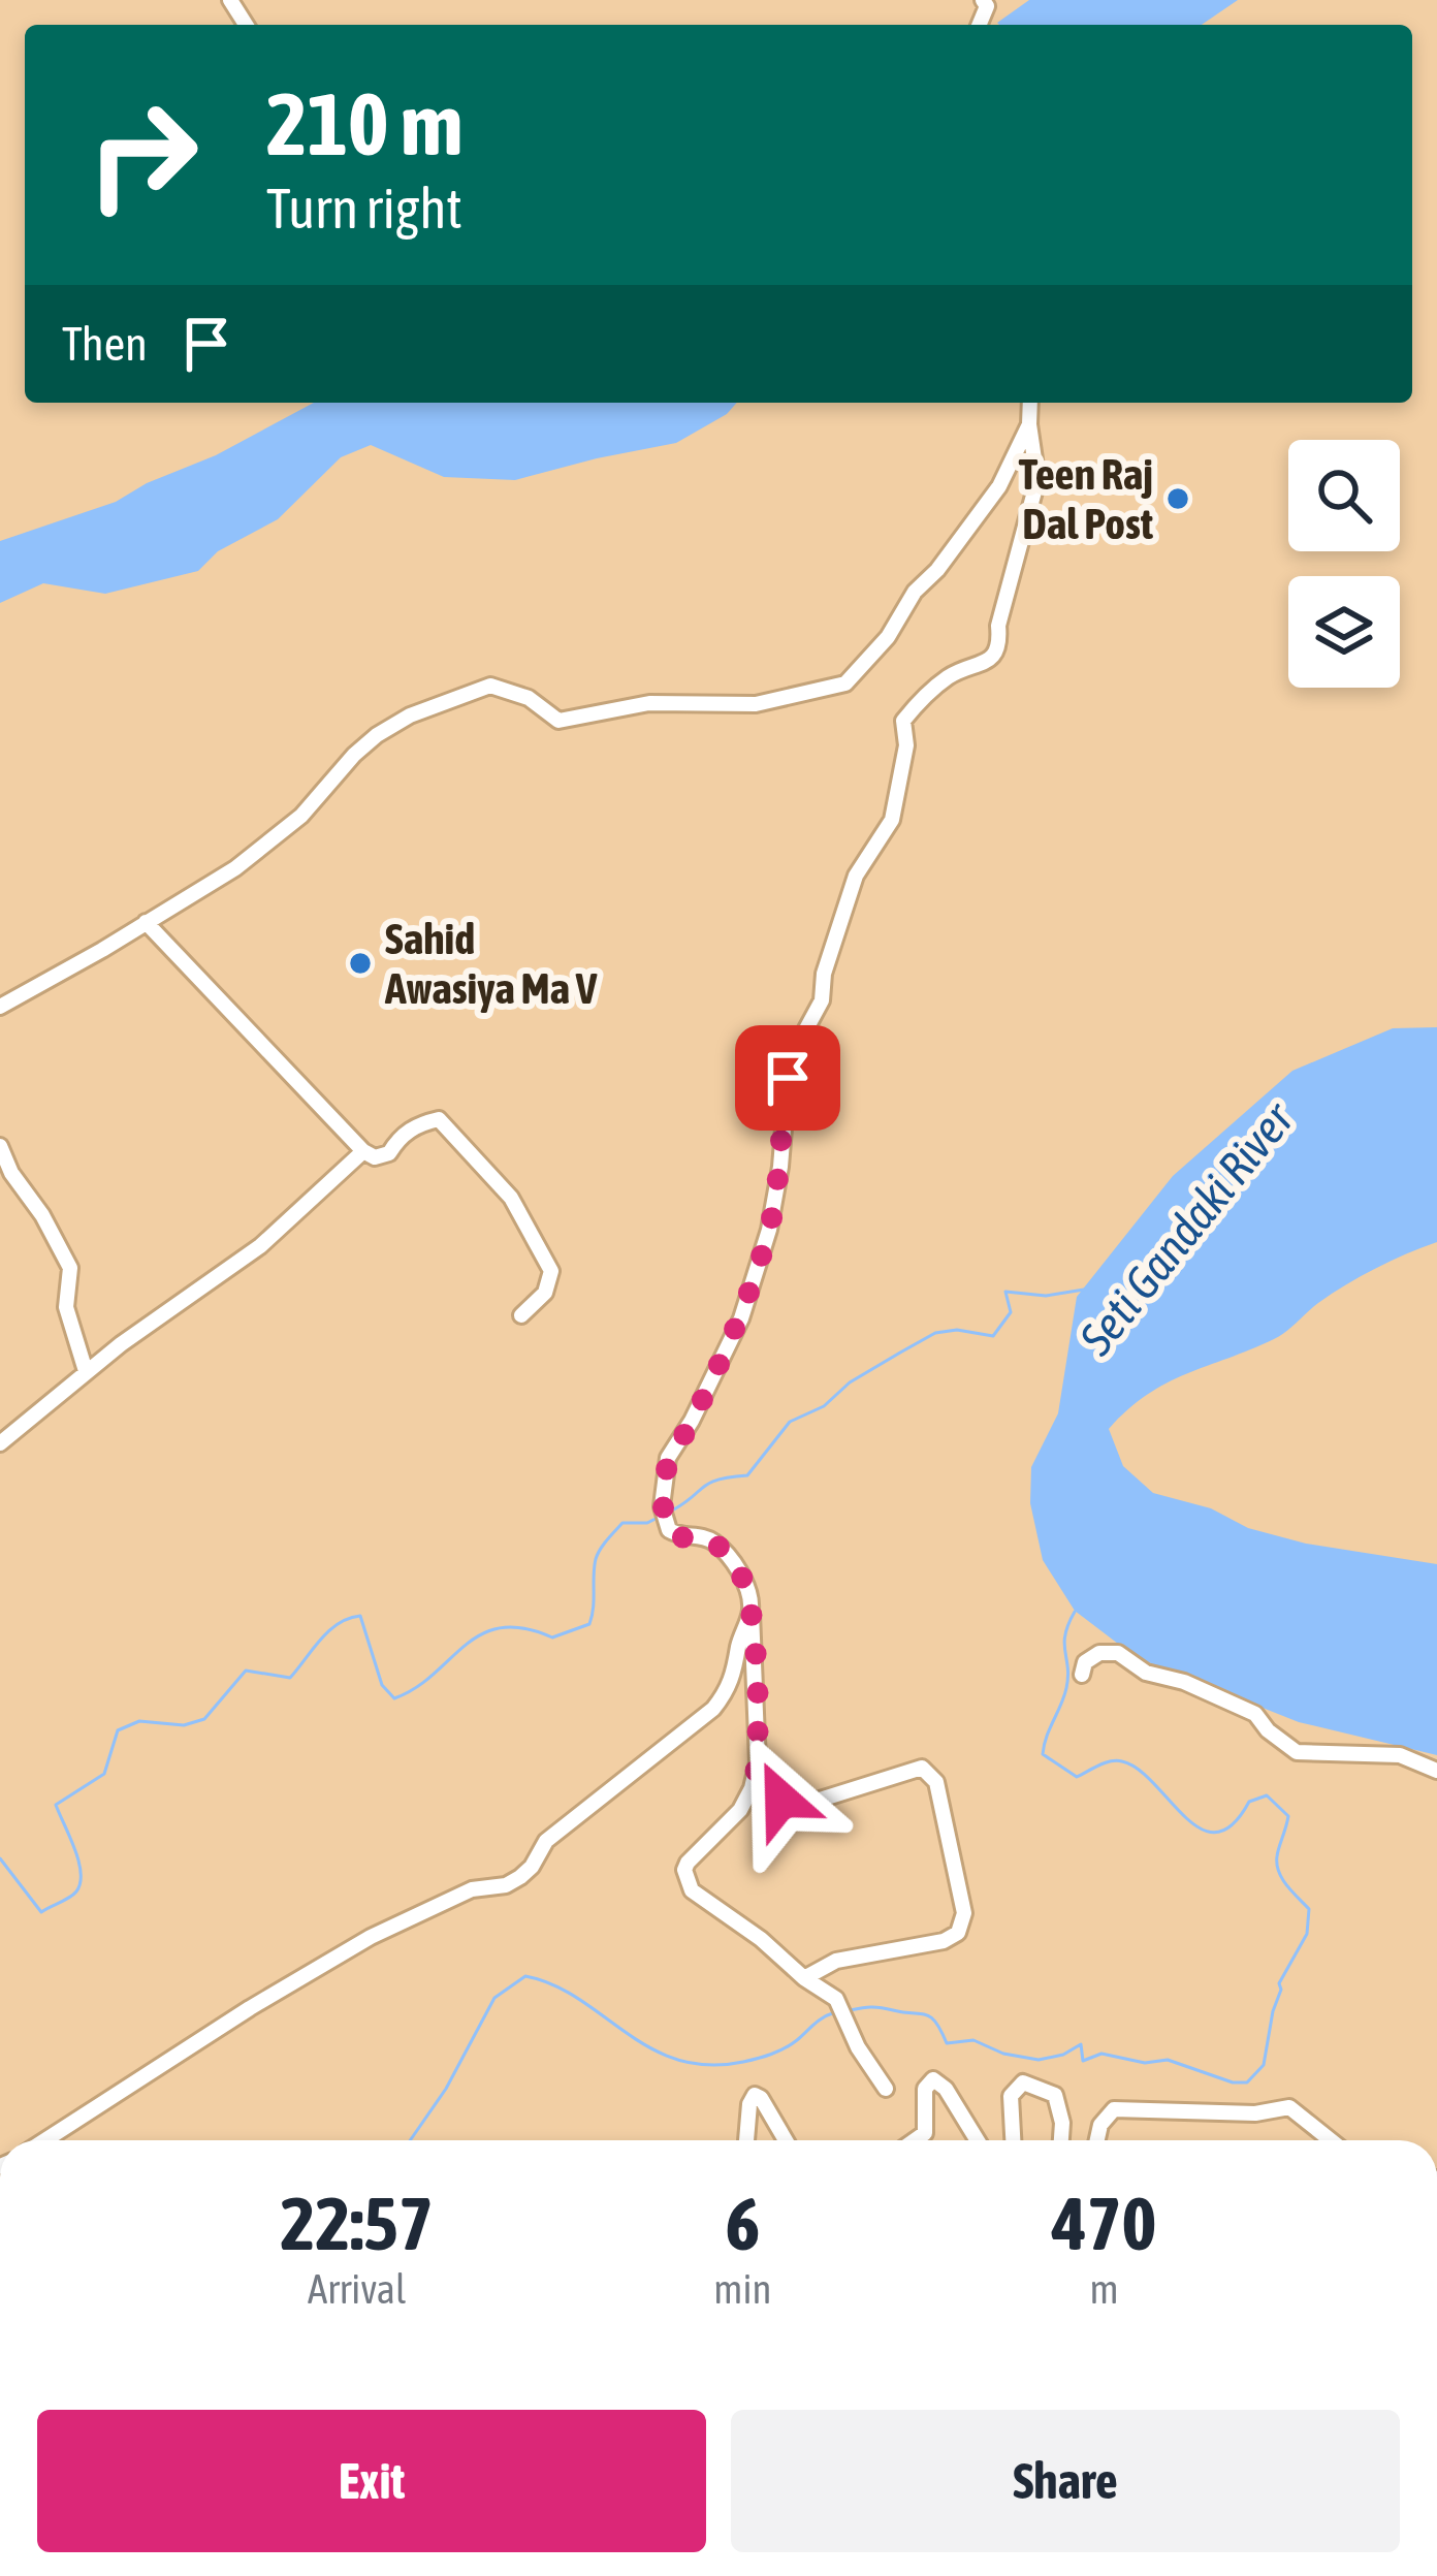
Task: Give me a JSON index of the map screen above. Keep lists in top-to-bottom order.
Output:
{
  "water": ["Seti Gandaki River"],
  "places": ["Teen Raj Dal Post", "Sahid Awasiya Ma V"],
  "page": {
    "turn": ["210 m", "Turn right"],
    "then": "Then",
    "eta": [
      "22:57",
      "Arrival",
      "6",
      "min",
      "470",
      "m"
    ],
    "buttons": ["Exit", "Share"]
  }
}
